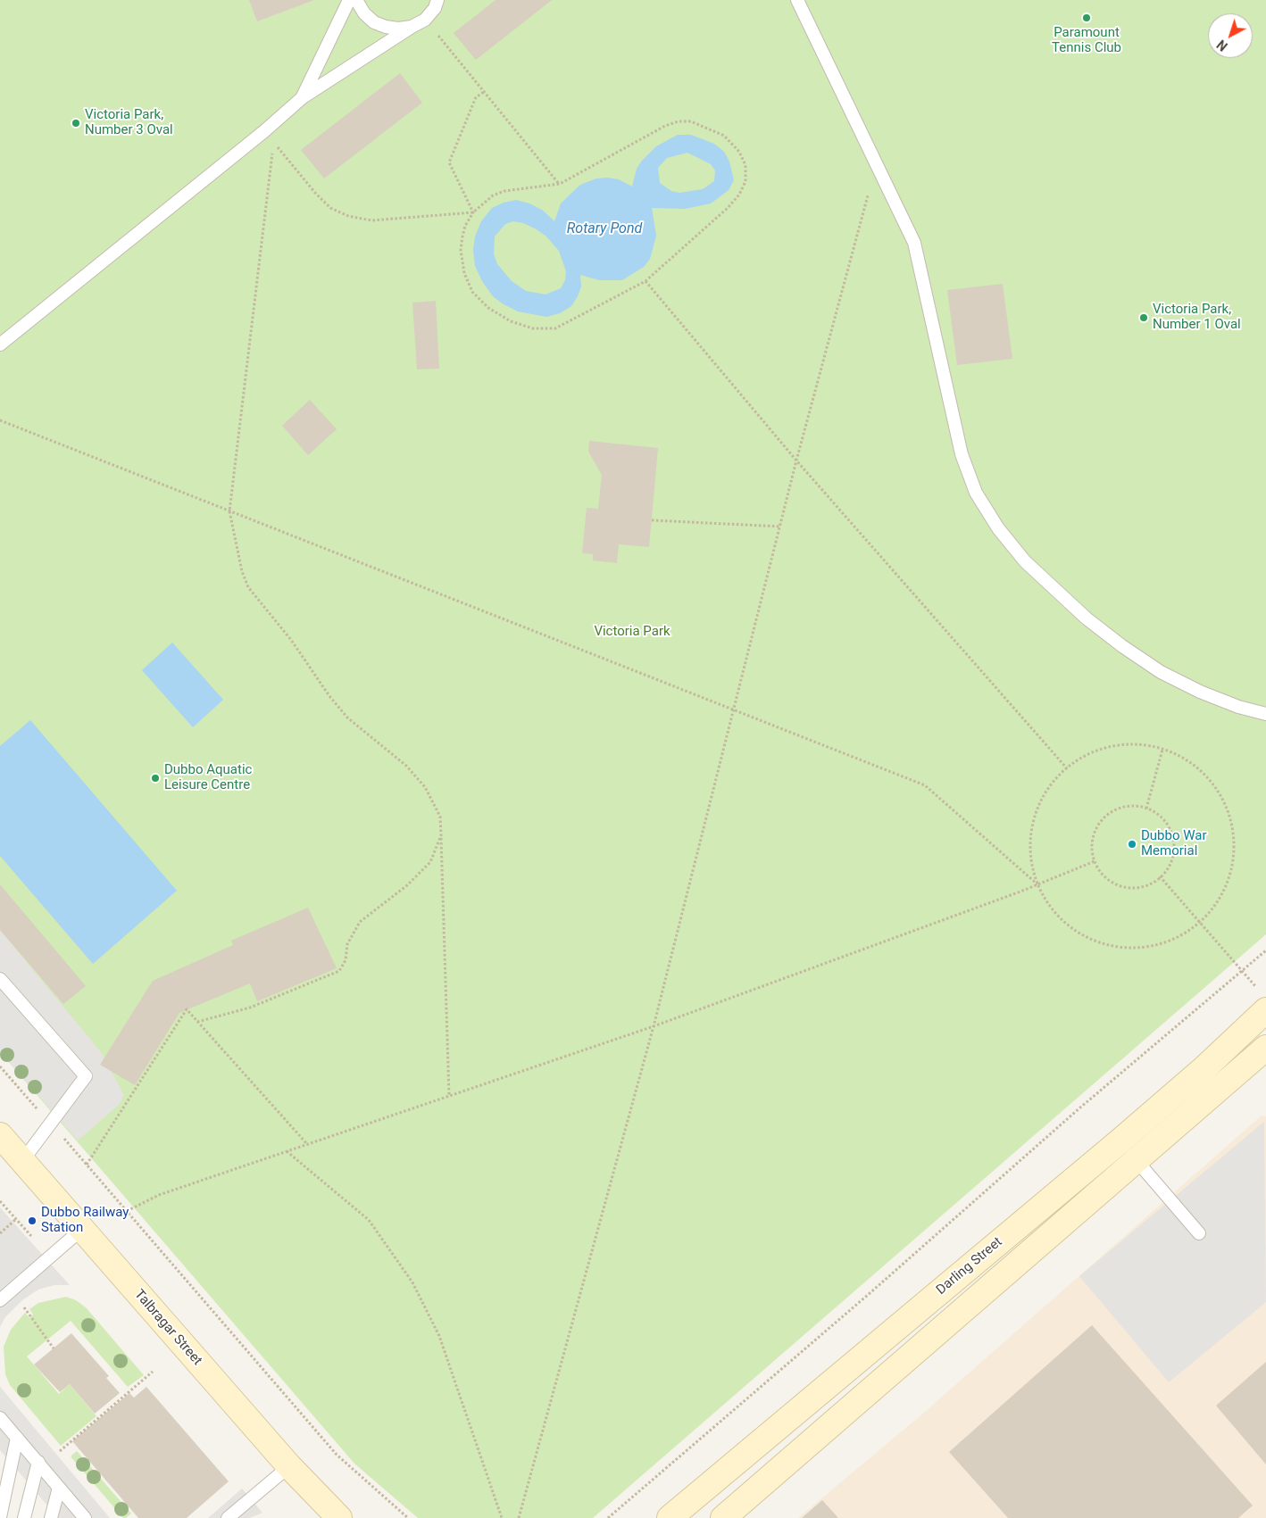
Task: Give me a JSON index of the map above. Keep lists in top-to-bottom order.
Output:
{
  "streets": {
    "street": ["Darling Street", "Talbragar Street"]
  },
  "water": ["Rotary Pond"],
  "parks": ["Victoria Park"],
  "places": [
    "Paramount Tennis Club",
    "Victoria Park, Number 3 Oval",
    "Victoria Park, Number 1 Oval",
    "Dubbo Aquatic Leisure Centre",
    "Dubbo War Memorial",
    "Dubbo Railway Station"
  ],
  "north": "bottom left"
}
